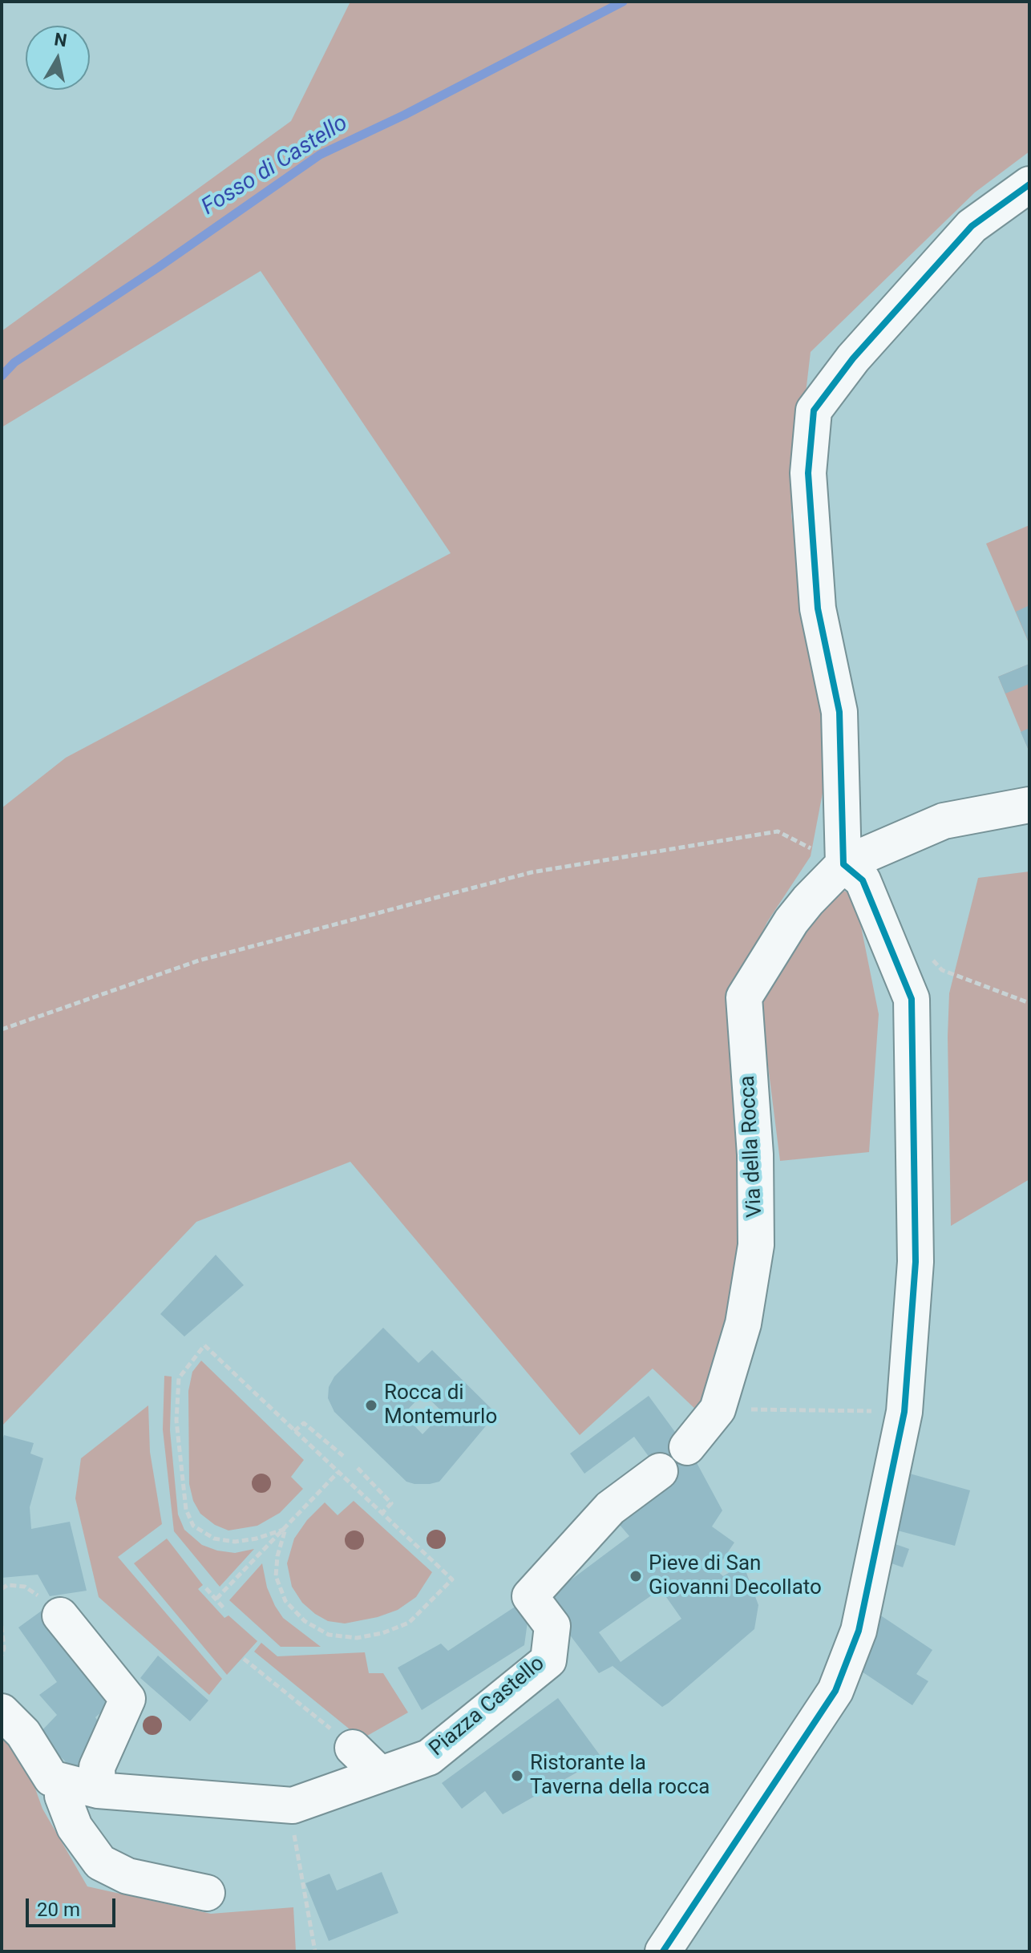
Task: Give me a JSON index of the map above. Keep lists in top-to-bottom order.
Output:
{
  "streets": {
    "street": ["Via della Rocca", "Piazza Castello"]
  },
  "water": ["Fosso di Castello"],
  "places": ["Rocca di Montemurlo", "Pieve di San Giovanni Decollato", "Ristorante la Taverna della rocca"],
  "scale_bar": "20 m",
  "north": "top"
}
